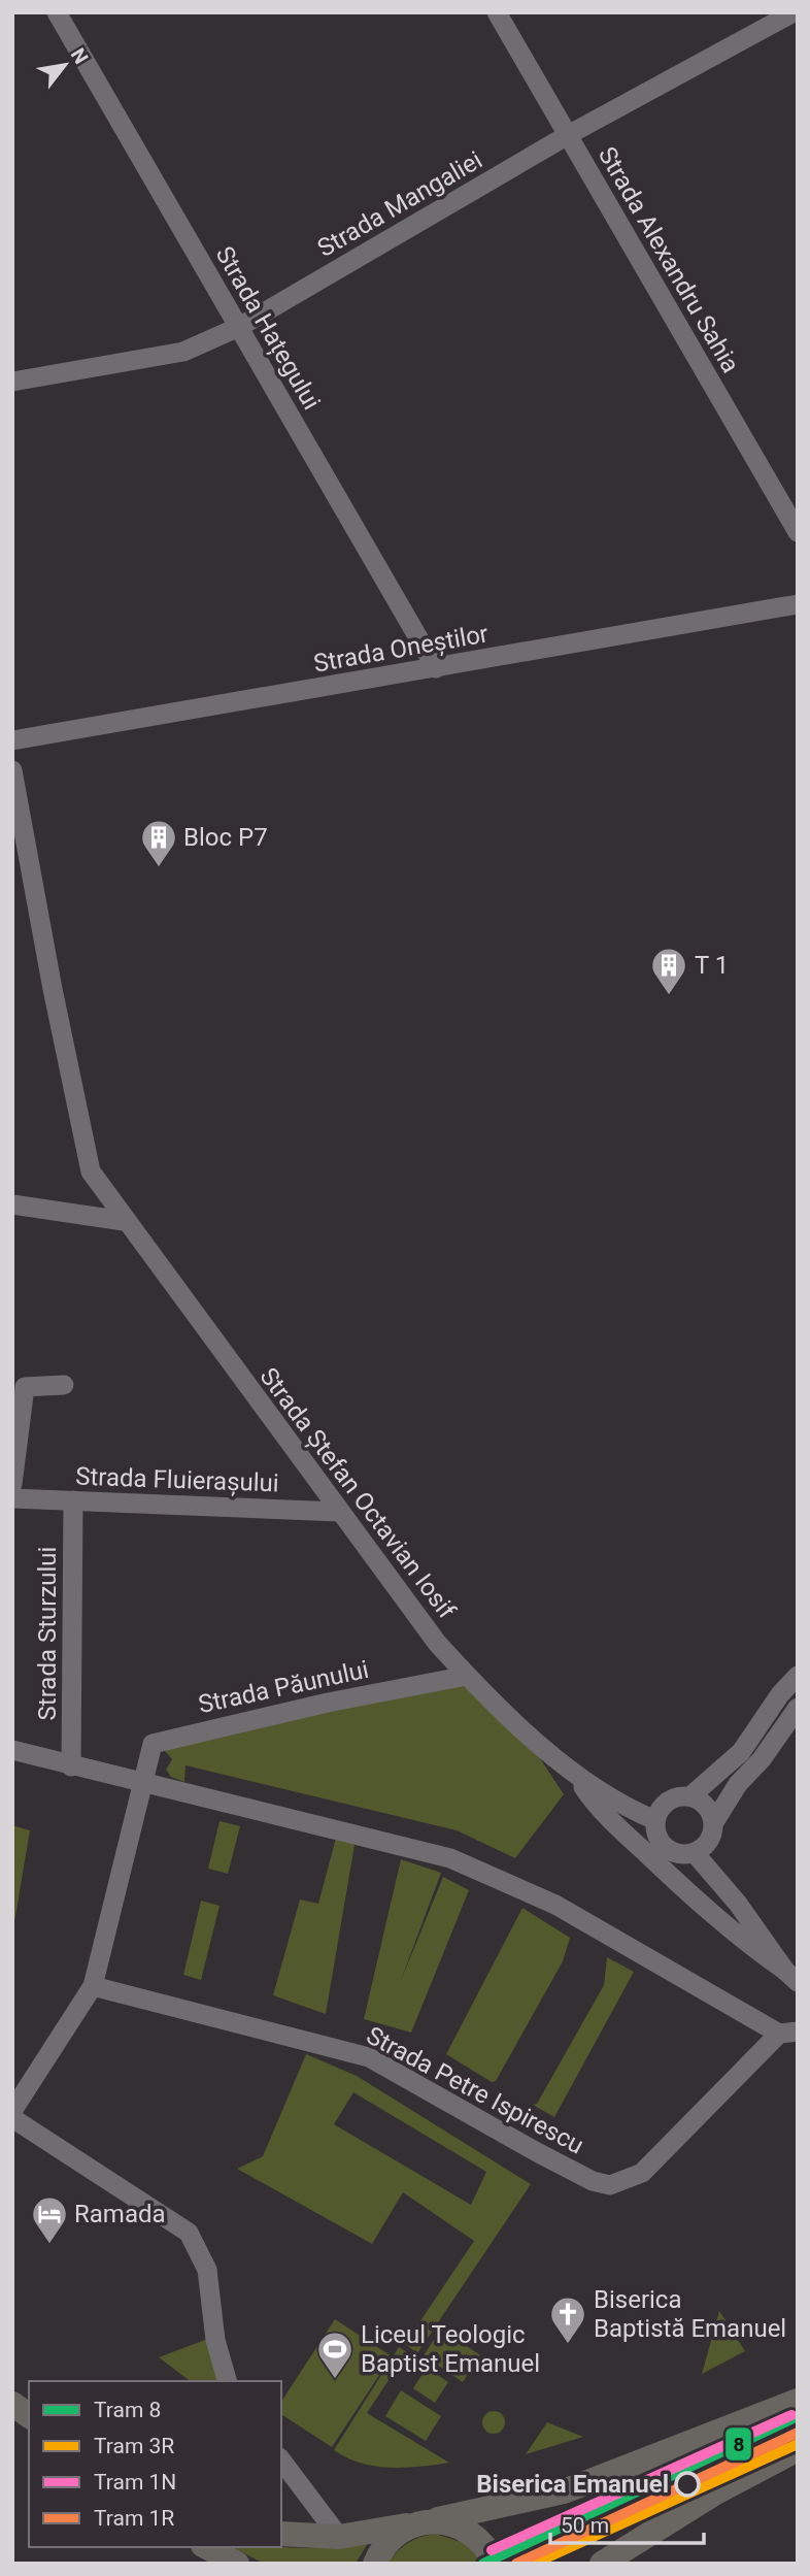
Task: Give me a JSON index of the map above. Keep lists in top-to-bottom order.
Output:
{
  "streets": {
    "street": [
      "Strada Mangaliei",
      "Strada Alexandru Sahia",
      "Strada Hațegului",
      "Strada Oneștilor",
      "Strada Fluierașului",
      "Strada Ștefan Octavian Iosif",
      "Strada Sturzului",
      "Strada Păunului",
      "Strada Petre Ispirescu"
    ]
  },
  "crossings": [
    ["Strada Mangaliei", "Strada Alexandru Sahia"],
    ["Strada Mangaliei", "Strada Hațegului"],
    ["Strada Hațegului", "Strada Oneștilor"],
    ["Strada Fluierașului", "Strada Ștefan Octavian Iosif"],
    ["Strada Fluierașului", "Strada Sturzului"],
    ["Strada Ștefan Octavian Iosif", "Strada Păunului"]
  ],
  "places": {
    "building": ["Bloc P7", "T 1"],
    "hotel": ["Ramada"],
    "church": ["Biserica Baptistă Emanuel"],
    "sports": ["Liceul Teologic Baptist Emanuel"],
    "other": ["Biserica Emanuel"]
  },
  "lines": [
    "tram line 1N",
    "tram line 8",
    "tram line 1R",
    "tram line 3R"
  ],
  "legend": [
    "Tram 8",
    "Tram 3R",
    "Tram 1N",
    "Tram 1R"
  ],
  "scale_bar": "50 m",
  "north": "top right"
}
